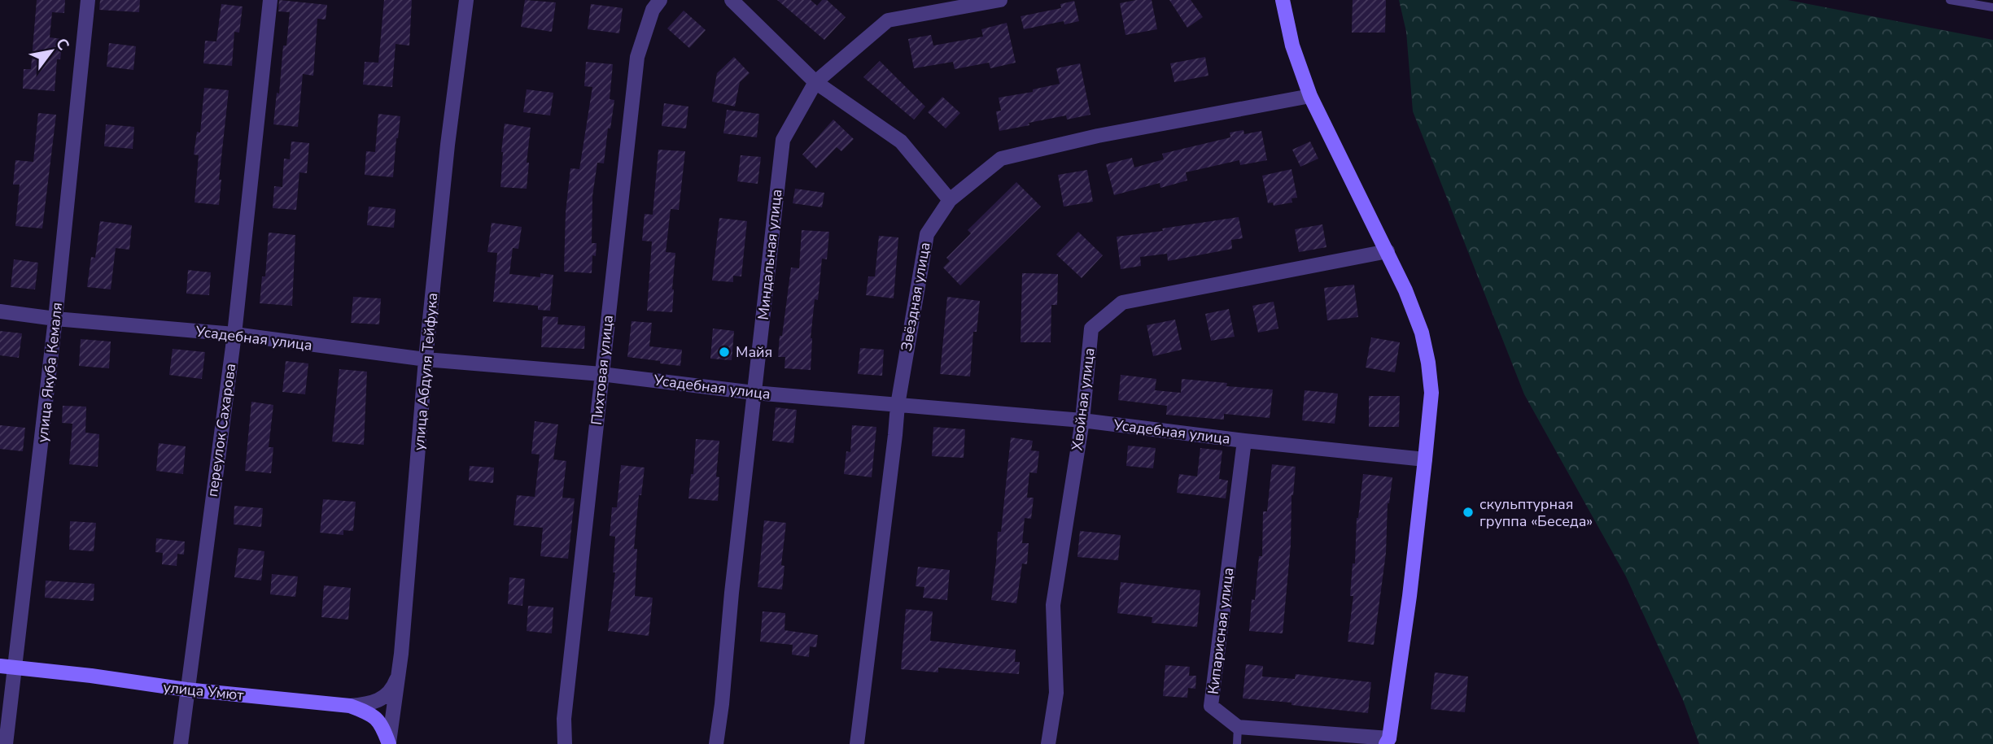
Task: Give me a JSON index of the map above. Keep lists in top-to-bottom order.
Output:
{
  "streets": {
    "street": [
      "Миндальная улица",
      "Звёздная улица",
      "Усадебная улица",
      "Пихтовая улица",
      "улица Абдуля Тейфука",
      "улица Якуба Кемаля",
      "Хвойная улица",
      "переулок Сахарова",
      "Кипарисная улица",
      "улица Умют"
    ]
  },
  "crossings": [
    ["Миндальная улица", "Усадебная улица"],
    ["Звёздная улица", "Усадебная улица"],
    ["Усадебная улица", "Пихтовая улица"],
    ["Усадебная улица", "улица Абдуля Тейфука"],
    ["Усадебная улица", "улица Якуба Кемаля"],
    ["Усадебная улица", "Хвойная улица"],
    ["Усадебная улица", "переулок Сахарова"],
    ["Усадебная улица", "Кипарисная улица"],
    ["улица Абдуля Тейфука", "улица Умют"],
    ["улица Якуба Кемаля", "улица Умют"],
    ["переулок Сахарова", "улица Умют"]
  ],
  "places": ["Майя", "скульптурная группа «Беседа»"],
  "north": "top right"
}
